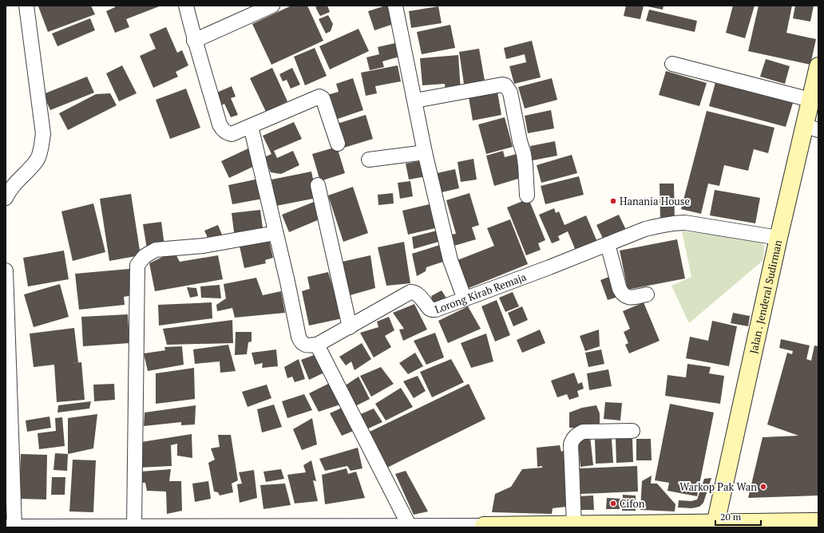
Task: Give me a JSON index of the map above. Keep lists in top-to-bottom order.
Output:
{
  "streets": {
    "street": ["Lorong Kirab Remaja", "Jalan . Jenderal Sudirman"]
  },
  "crossings": [
    ["Lorong Kirab Remaja", "Jalan . Jenderal Sudirman"]
  ],
  "places": ["Hanania House", "Warkop Pak Wan", "Cifon"],
  "scale_bar": "20 m"
}
